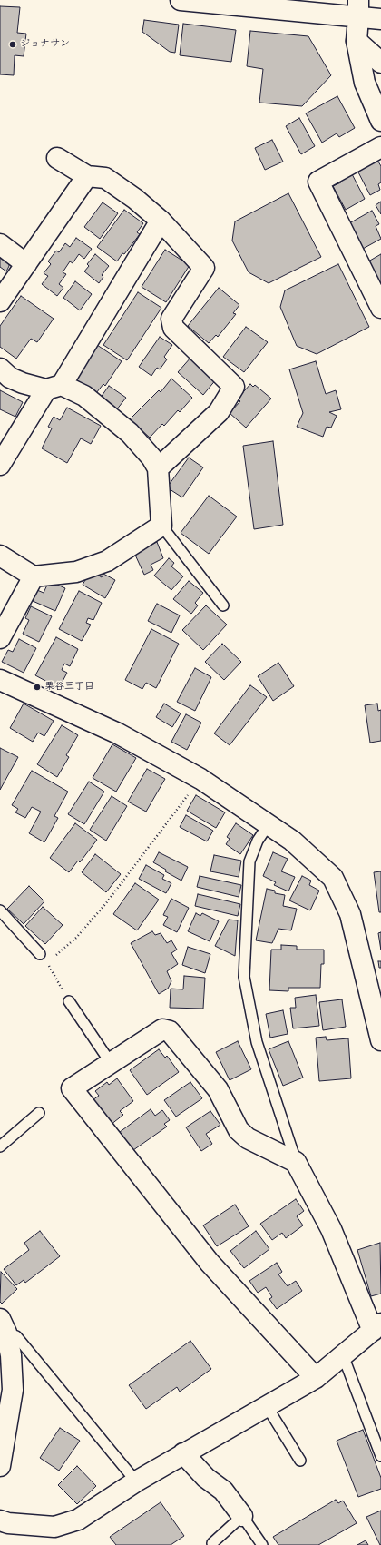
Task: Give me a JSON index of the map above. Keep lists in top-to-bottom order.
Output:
{
  "places": ["ジョナサン", "栗谷三丁目"]
}
